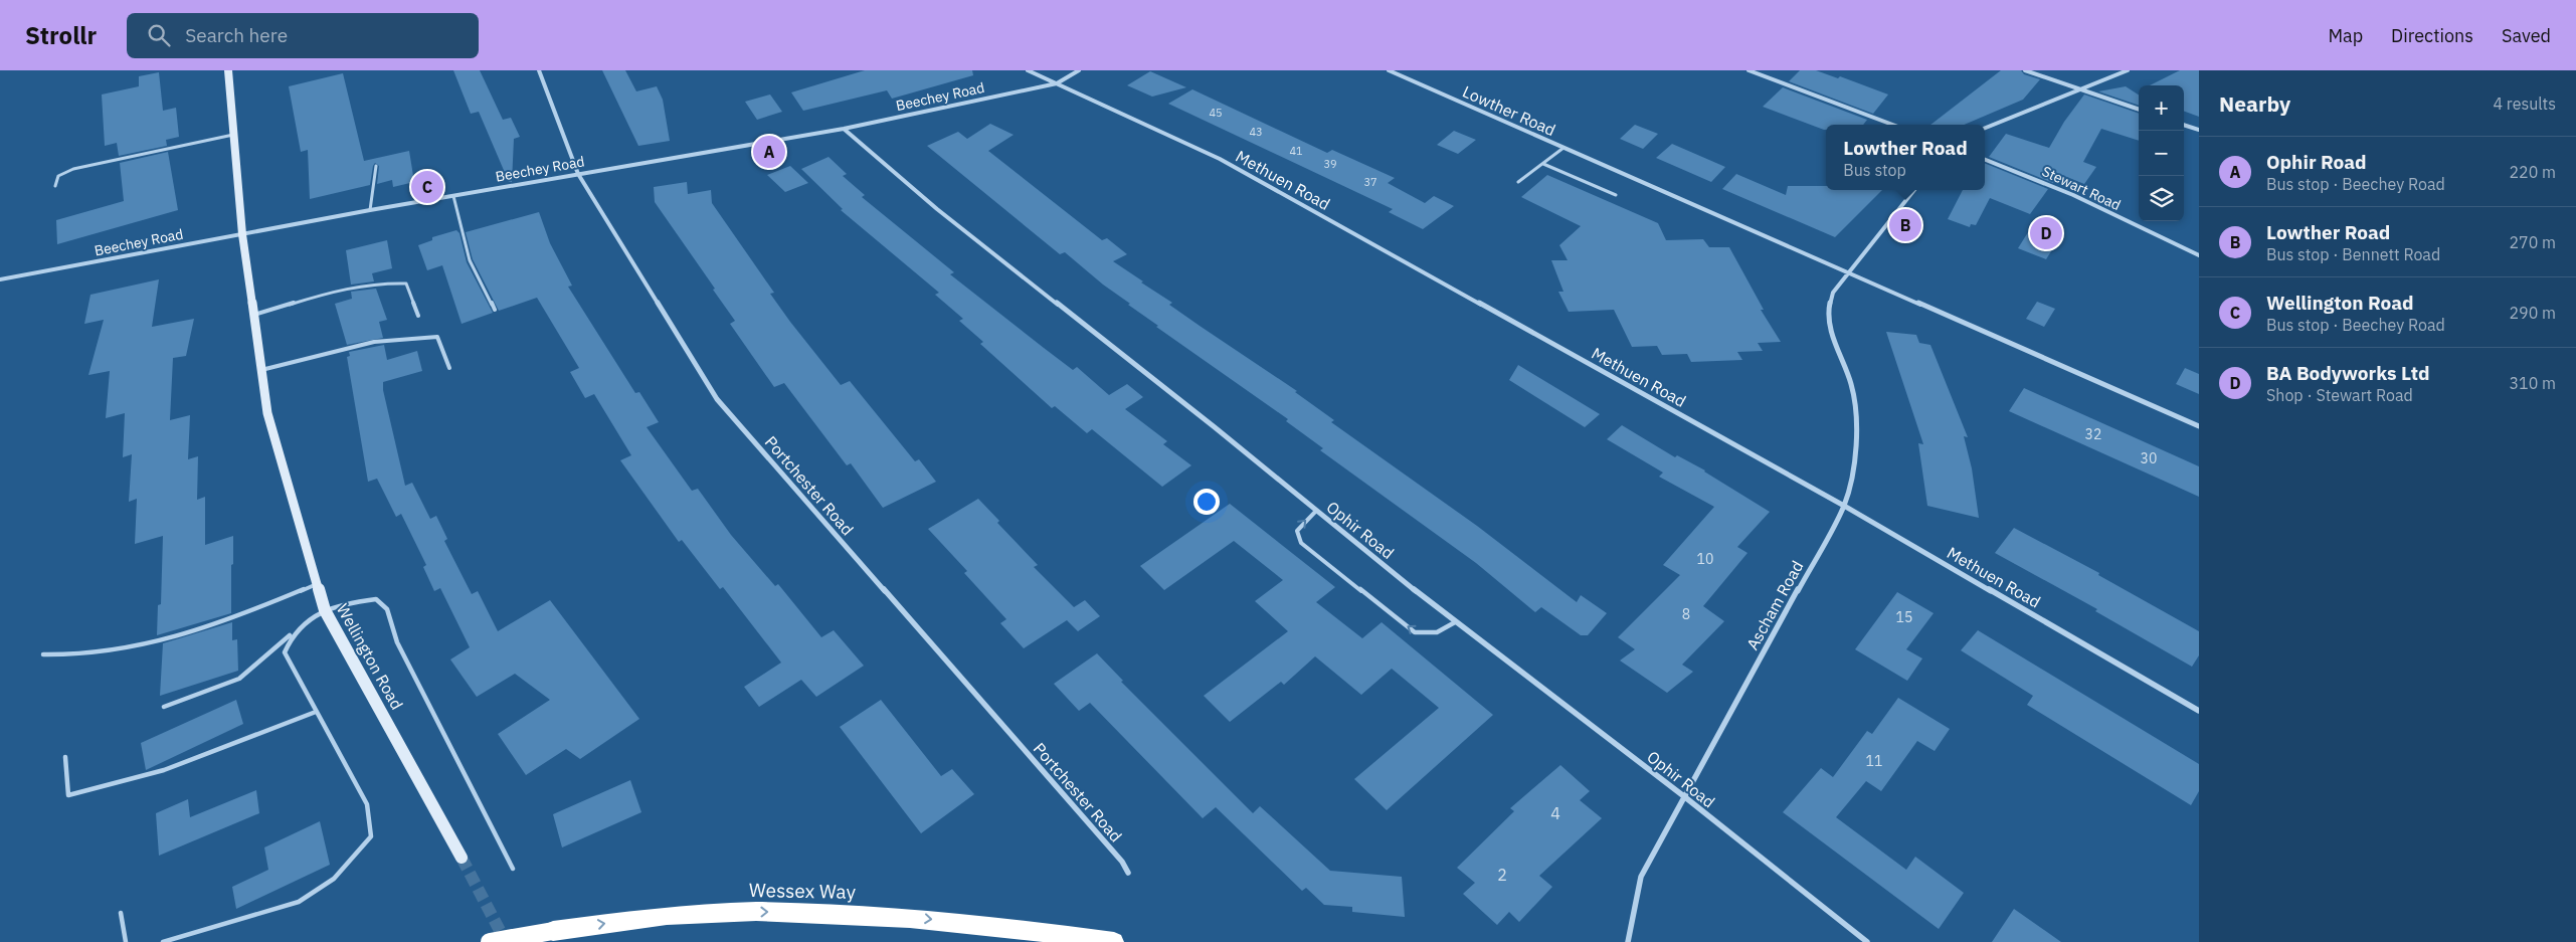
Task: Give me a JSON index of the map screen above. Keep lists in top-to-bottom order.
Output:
{
  "streets": {
    "highway": ["Wessex Way"],
    "street": [
      "Beechey Road",
      "Lowther Road",
      "Methuen Road",
      "Stewart Road",
      "Portchester Road",
      "Ophir Road",
      "Ascham Road",
      "Wellington Road"
    ]
  },
  "crossings": [
    ["Beechey Road", "Methuen Road"],
    ["Beechey Road", "Portchester Road"],
    ["Beechey Road", "Ophir Road"],
    ["Beechey Road", "Wellington Road"],
    ["Lowther Road", "Ascham Road"],
    ["Methuen Road", "Ascham Road"],
    ["Ophir Road", "Ascham Road"]
  ],
  "one_way": ["Wessex Way"],
  "house_numbers": [
    "45",
    "43",
    "41",
    "39",
    "37",
    "32",
    "30",
    "10",
    "8",
    "15",
    "11",
    "4",
    "2"
  ],
  "page": {
    "header": "Strollr",
    "search": "Search here",
    "nav": ["Map", "Directions", "Saved"],
    "heading": ["Nearby", "4 results"],
    "map_buttons": ["+", "−"],
    "popup": ["Lowther Road", "Bus stop"],
    "pins": [
      "A",
      "C",
      "B",
      "D"
    ],
    "list": [
      {
        "mark": "A",
        "name": "Ophir Road",
        "note": "Bus stop · Beechey Road",
        "value": "220 m"
      },
      {
        "mark": "B",
        "name": "Lowther Road",
        "note": "Bus stop · Bennett Road",
        "value": "270 m"
      },
      {
        "mark": "C",
        "name": "Wellington Road",
        "note": "Bus stop · Beechey Road",
        "value": "290 m"
      },
      {
        "mark": "D",
        "name": "BA Bodyworks Ltd",
        "note": "Shop · Stewart Road",
        "value": "310 m"
      }
    ]
  }
}
